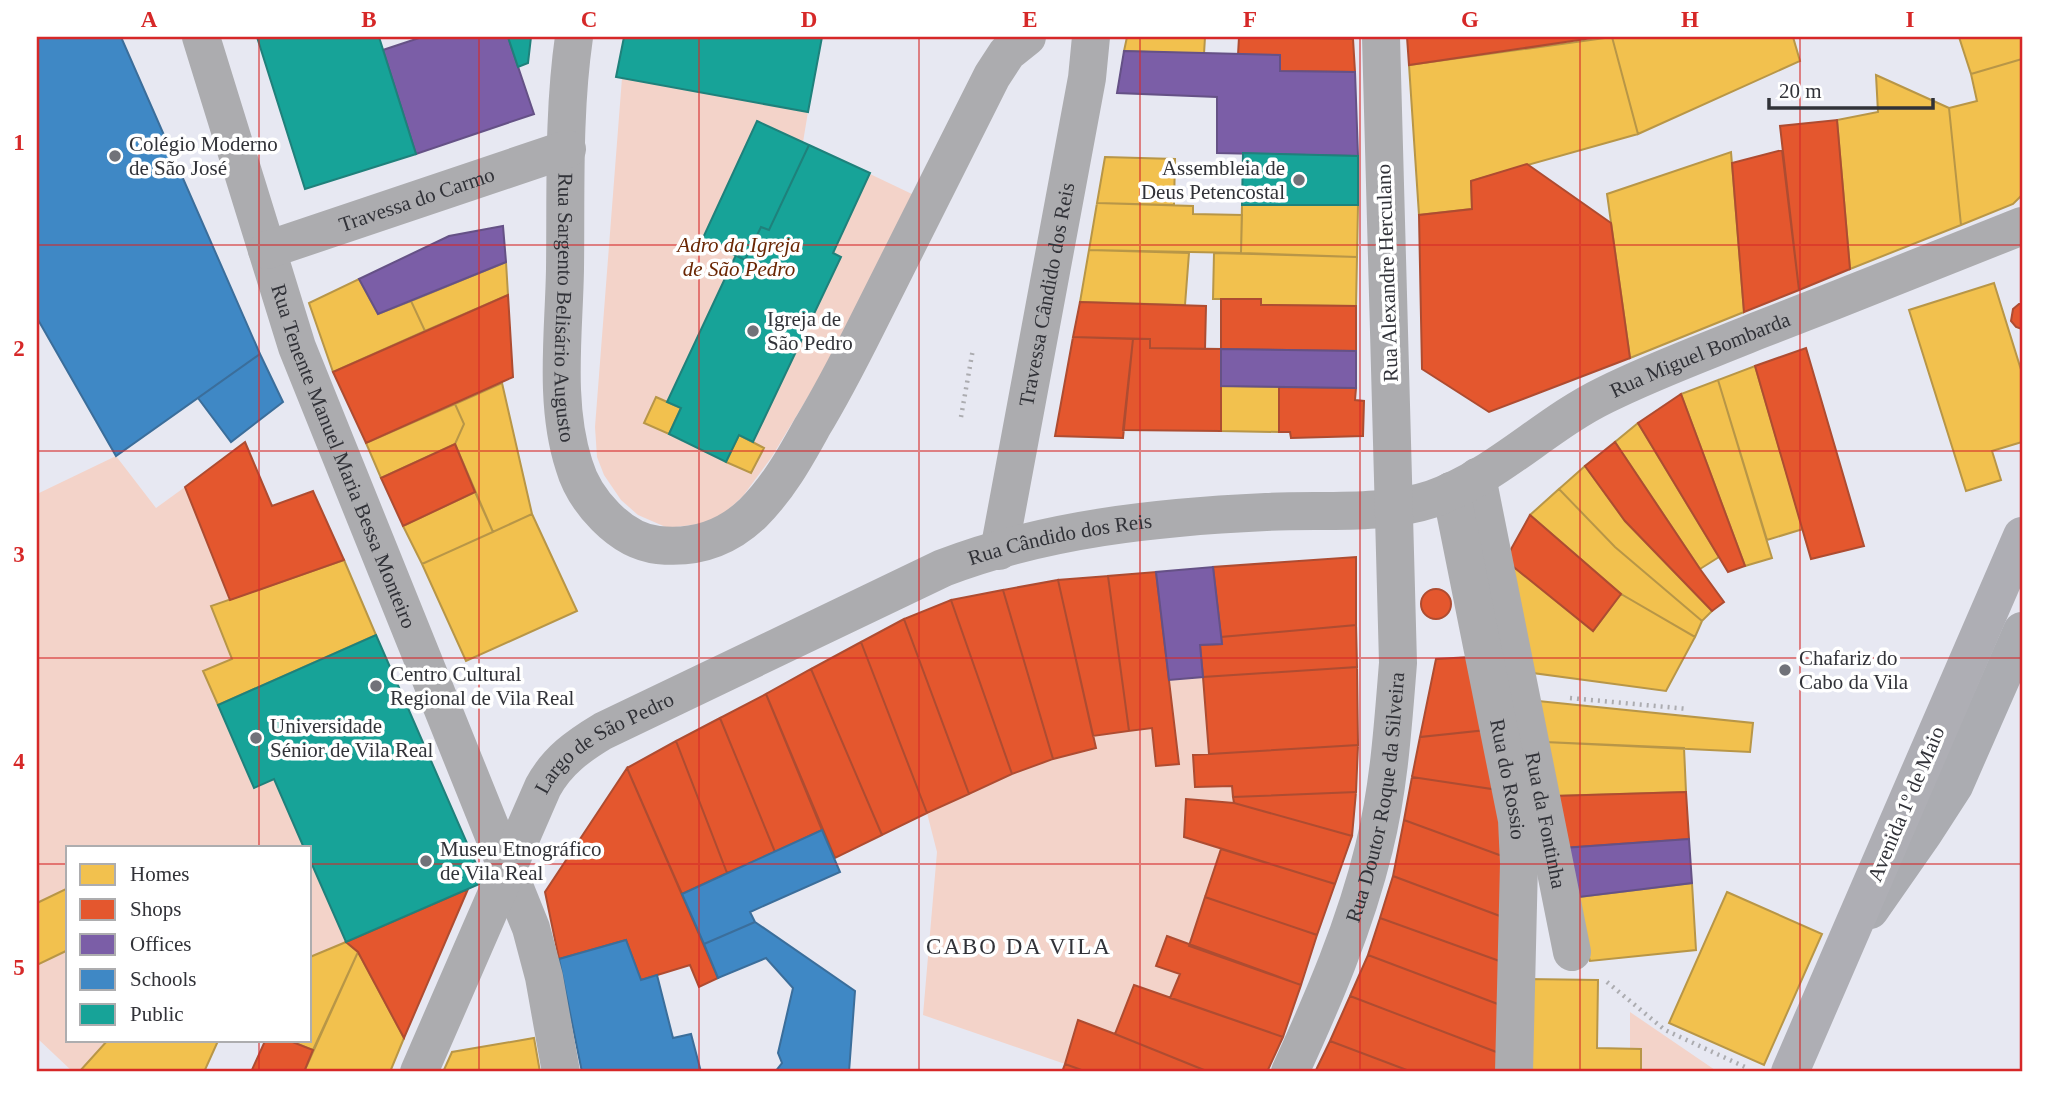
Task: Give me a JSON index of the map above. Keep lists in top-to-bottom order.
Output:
{
  "streets": {
    "main road": ["Avenida 1º de Maio"],
    "street": [
      "Travessa do Carmo",
      "Rua Alexandre Herculano",
      "Travessa Cândido dos Reis",
      "Rua Sargento Belisário Augusto",
      "Rua Miguel Bombarda",
      "Rua Tenente Manuel Maria Bessa Monteiro",
      "Rua Cândido dos Reis",
      "Largo de São Pedro",
      "Rua do Rossio",
      "Rua Doutor Roque da Silveira",
      "Rua da Fontinha"
    ]
  },
  "crossings": [
    ["Travessa do Carmo", "Rua Sargento Belisário Augusto"],
    ["Travessa do Carmo", "Rua Tenente Manuel Maria Bessa Monteiro"],
    ["Rua Alexandre Herculano", "Rua Miguel Bombarda"],
    ["Rua Alexandre Herculano", "Rua Cândido dos Reis"],
    ["Rua Alexandre Herculano", "Rua Doutor Roque da Silveira"],
    ["Travessa Cândido dos Reis", "Rua Cândido dos Reis"],
    ["Rua Miguel Bombarda", "Rua Cândido dos Reis"],
    ["Rua Miguel Bombarda", "Rua do Rossio"],
    ["Rua Miguel Bombarda", "Rua Doutor Roque da Silveira"],
    ["Rua Miguel Bombarda", "Rua da Fontinha"],
    ["Rua Tenente Manuel Maria Bessa Monteiro", "Largo de São Pedro"],
    ["Rua Cândido dos Reis", "Largo de São Pedro"],
    ["Rua Cândido dos Reis", "Rua Doutor Roque da Silveira"],
    ["Rua do Rossio", "Rua da Fontinha"]
  ],
  "districts": ["CABO DA VILA"],
  "parks": ["Adro da Igreja de São Pedro"],
  "places": [
    "Colégio Moderno de São José",
    "Assembleia de Deus Petencostal",
    "Igreja de São Pedro",
    "Chafariz do Cabo da Vila",
    "Centro Cultural Regional de Vila Real",
    "Universidade Sénior de Vila Real",
    "Museu Etnográfico de Vila Real"
  ],
  "legend": [
    "Homes",
    "Shops",
    "Offices",
    "Schools",
    "Public"
  ],
  "scale_bar": "20 m",
  "grid": {
    "columns": [
      "A",
      "B",
      "C",
      "D",
      "E",
      "F",
      "G",
      "H",
      "I"
    ],
    "rows": [
      "1",
      "2",
      "3",
      "4",
      "5"
    ]
  }
}
